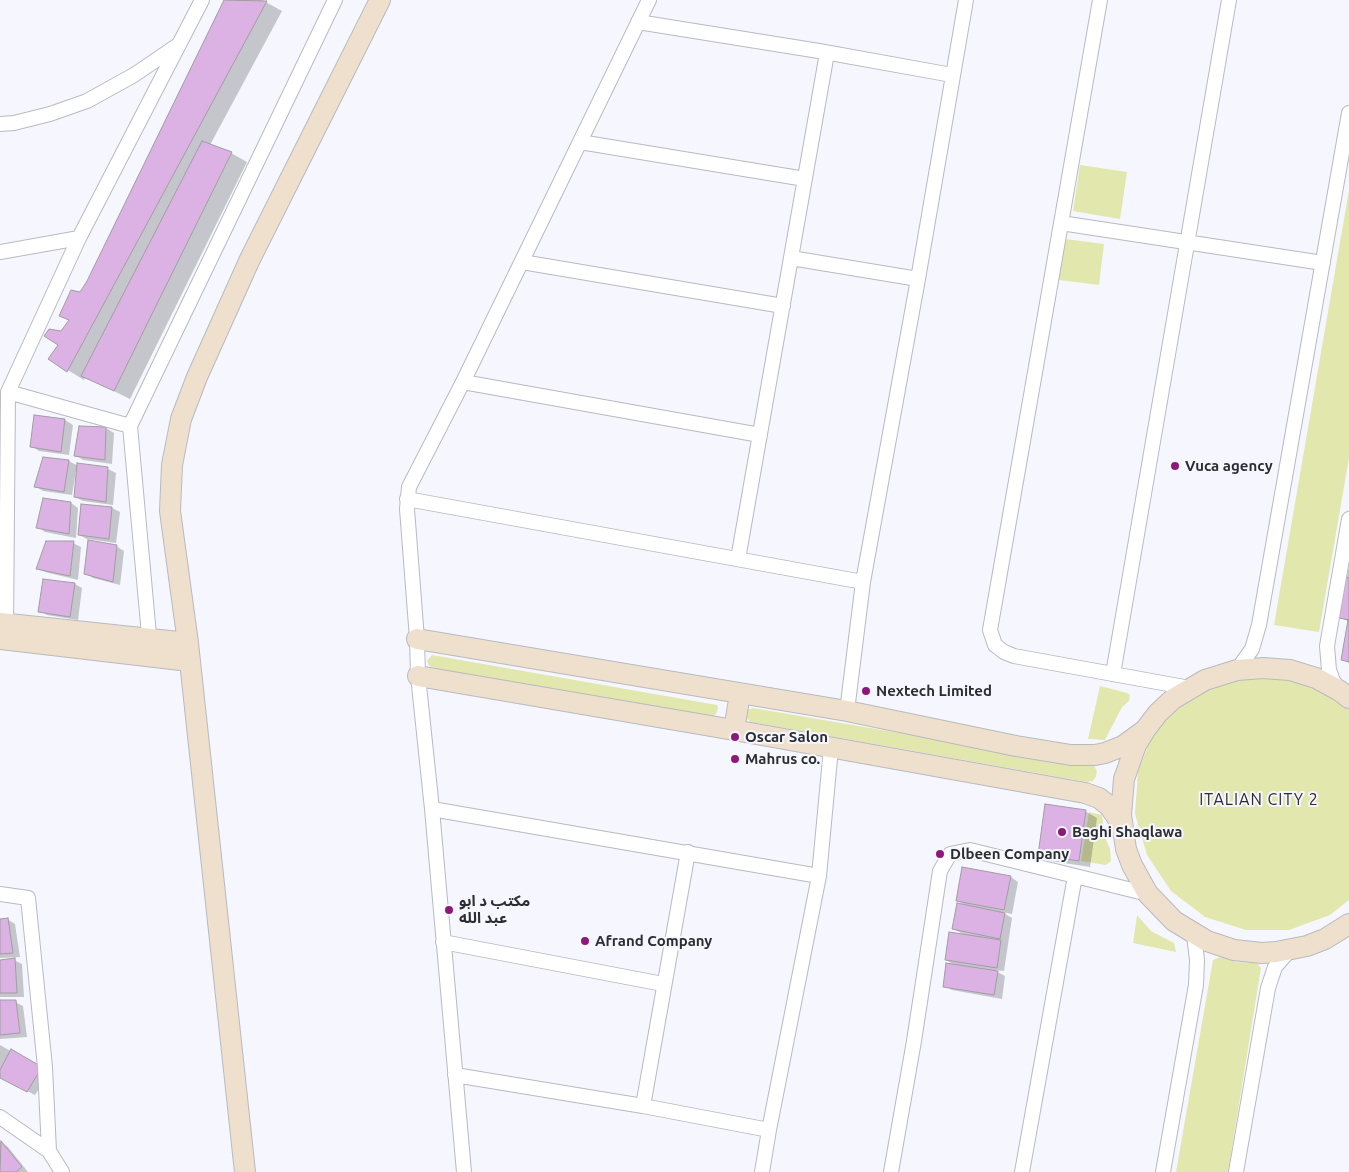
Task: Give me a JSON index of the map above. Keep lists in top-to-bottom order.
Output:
{
  "districts": ["ITALIAN CITY 2"],
  "places": [
    "Vuca agency",
    "Nextech Limited",
    "Oscar Salon",
    "Mahrus co.",
    "Baghi Shaqlawa",
    "Dlbeen Company",
    "مكتب د ابو عبد الله",
    "Afrand Company"
  ]
}
